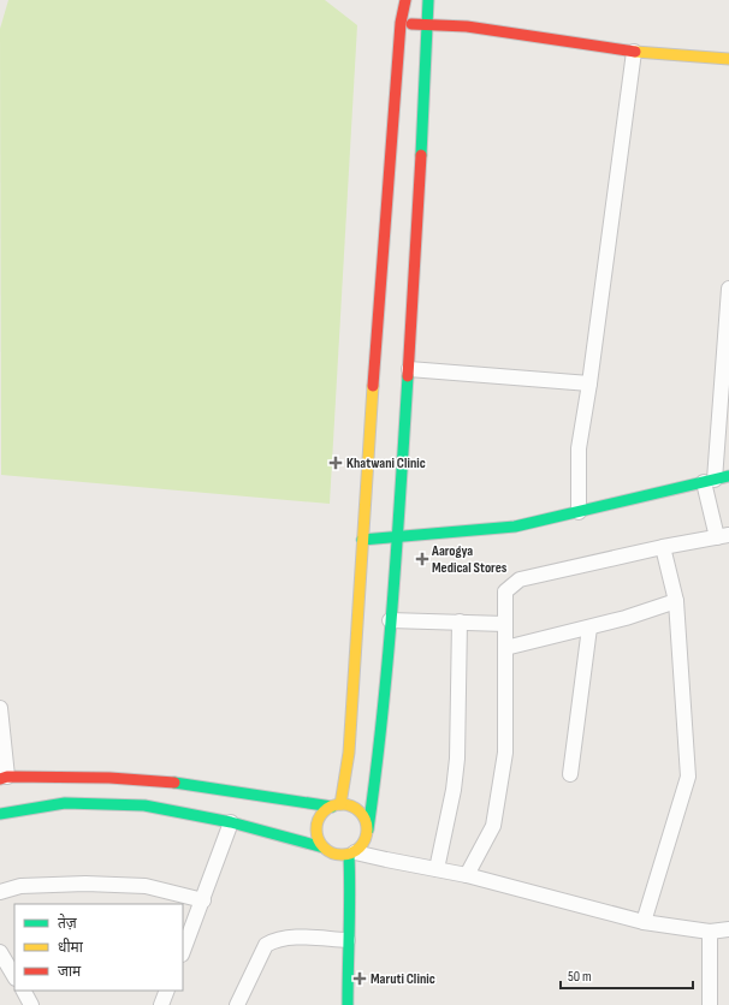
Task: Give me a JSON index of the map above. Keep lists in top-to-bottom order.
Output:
{
  "places": {
    "health": ["Khatwani Clinic", "Aarogya Medical Stores", "Maruti Clinic"]
  },
  "legend": ["तेज़", "धीमा", "जाम"],
  "scale_bar": "50 m"
}
